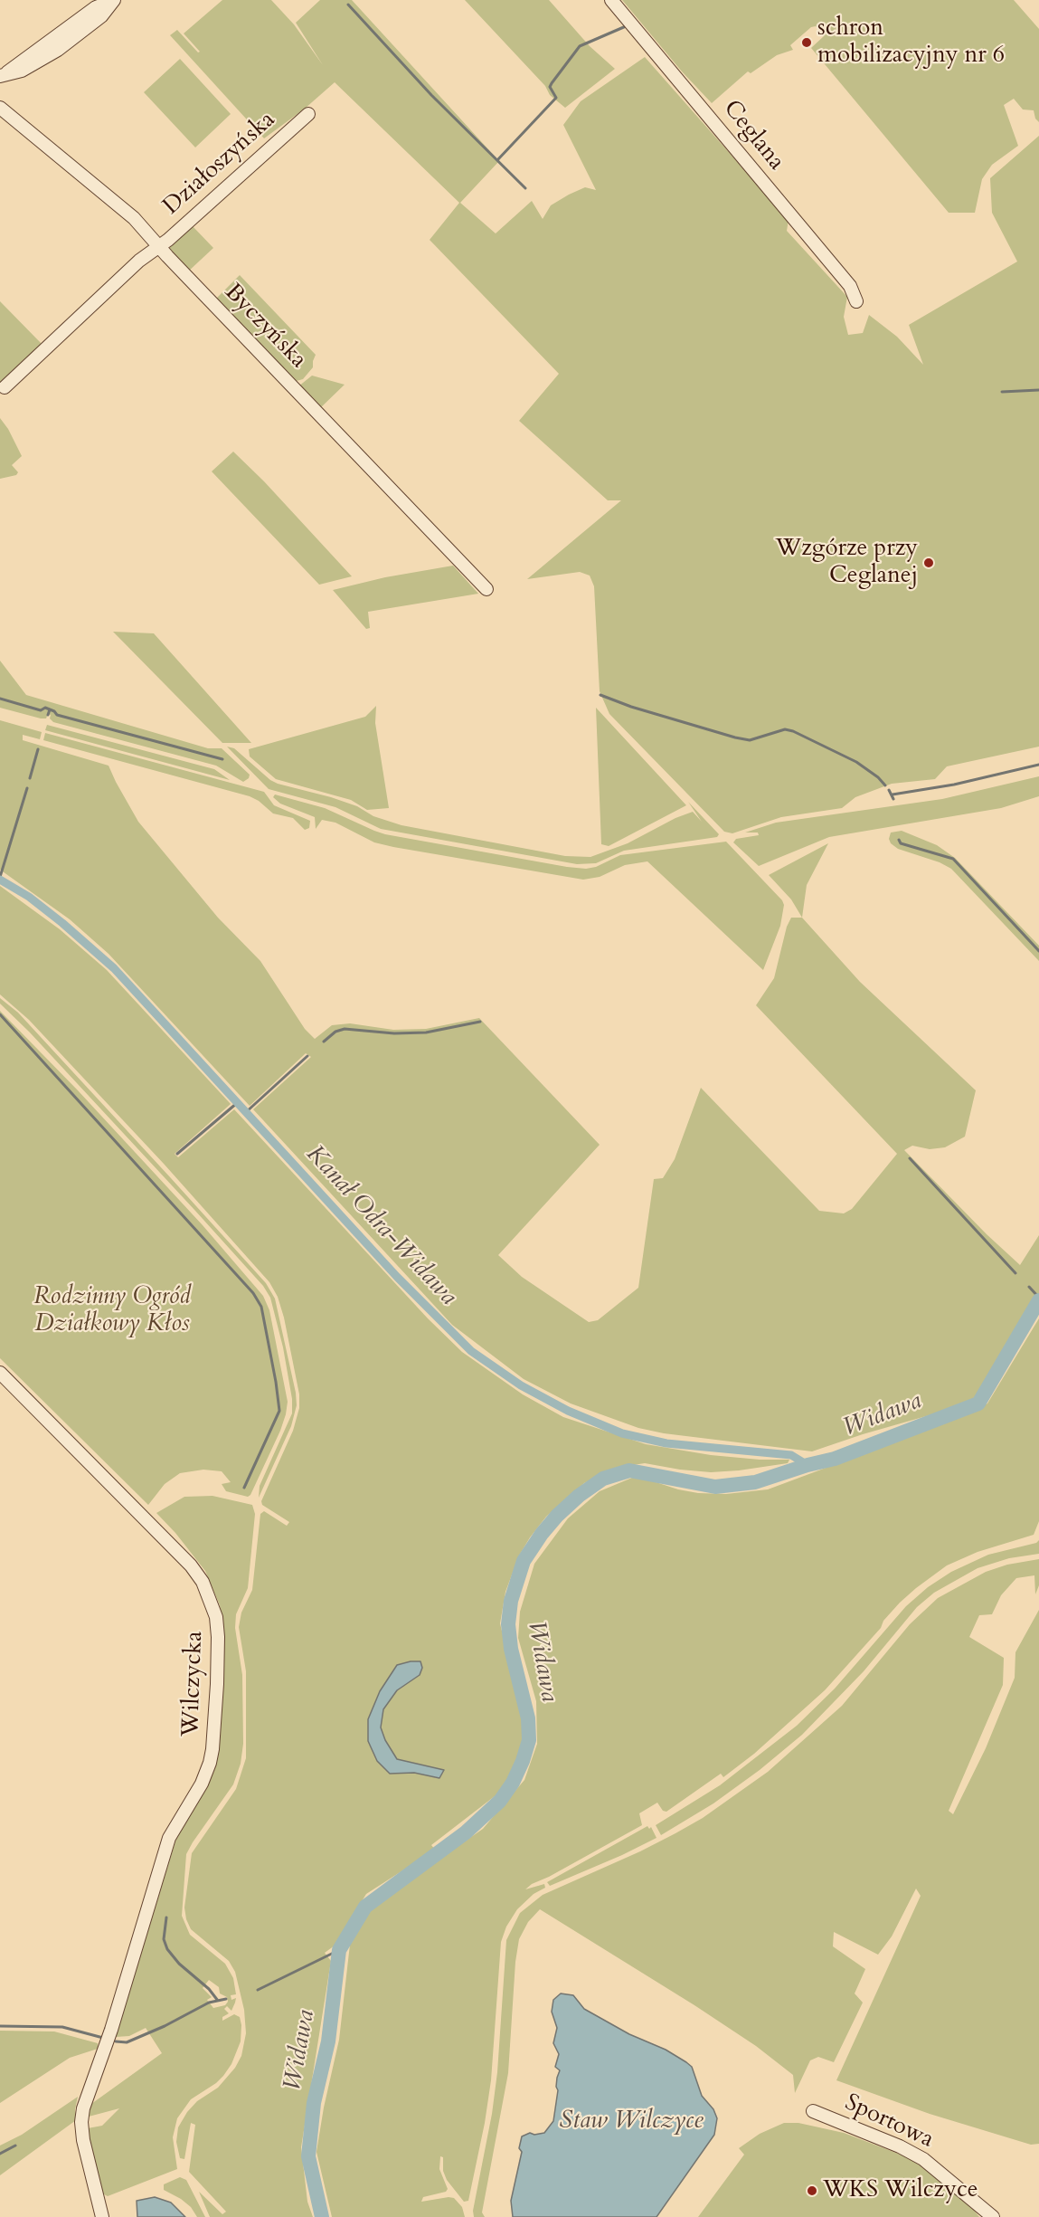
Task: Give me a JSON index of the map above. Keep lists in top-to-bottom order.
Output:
{
  "streets": {
    "street": [
      "Ceglana",
      "Działoszyńska",
      "Byczyńska",
      "Wilczycka",
      "Sportowa"
    ]
  },
  "crossings": [
    ["Działoszyńska", "Byczyńska"]
  ],
  "water": ["Kanał Odra-Widawa", "Widawa", "Staw Wilczyce"],
  "parks": ["Rodzinny Ogród Działkowy Kłos"],
  "places": ["schron mobilizacyjny nr 6", "Wzgórze przy Ceglanej", "WKS Wilczyce"]
}
